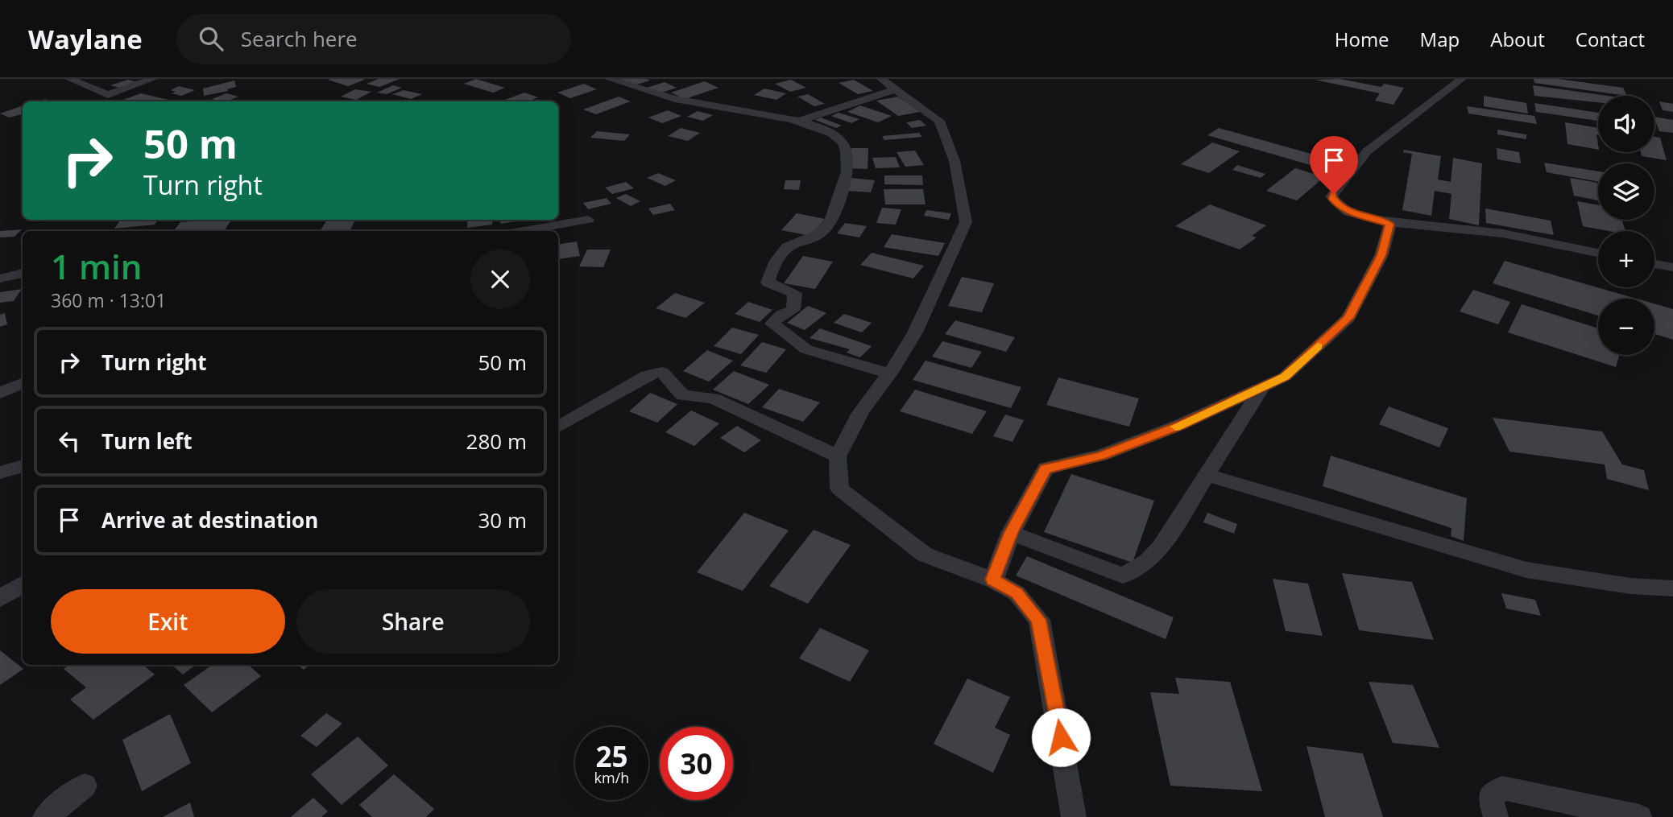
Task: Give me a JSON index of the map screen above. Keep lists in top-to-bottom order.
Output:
{
  "page": {
    "header": "Waylane",
    "search": "Search here",
    "nav": [
      "Home",
      "Map",
      "About",
      "Contact"
    ],
    "map_buttons": ["+", "−"],
    "turn": ["50 m", "Turn right"],
    "heading": ["1 min", "360 m · 13:01"],
    "list": [
      {
        "name": "Turn right",
        "value": "50 m"
      },
      {
        "name": "Turn left",
        "value": "280 m"
      },
      {
        "name": "Arrive at destination",
        "value": "30 m"
      }
    ],
    "buttons": ["Exit", "Share"],
    "speed": "25 km/h",
    "limit": "30"
  }
}
